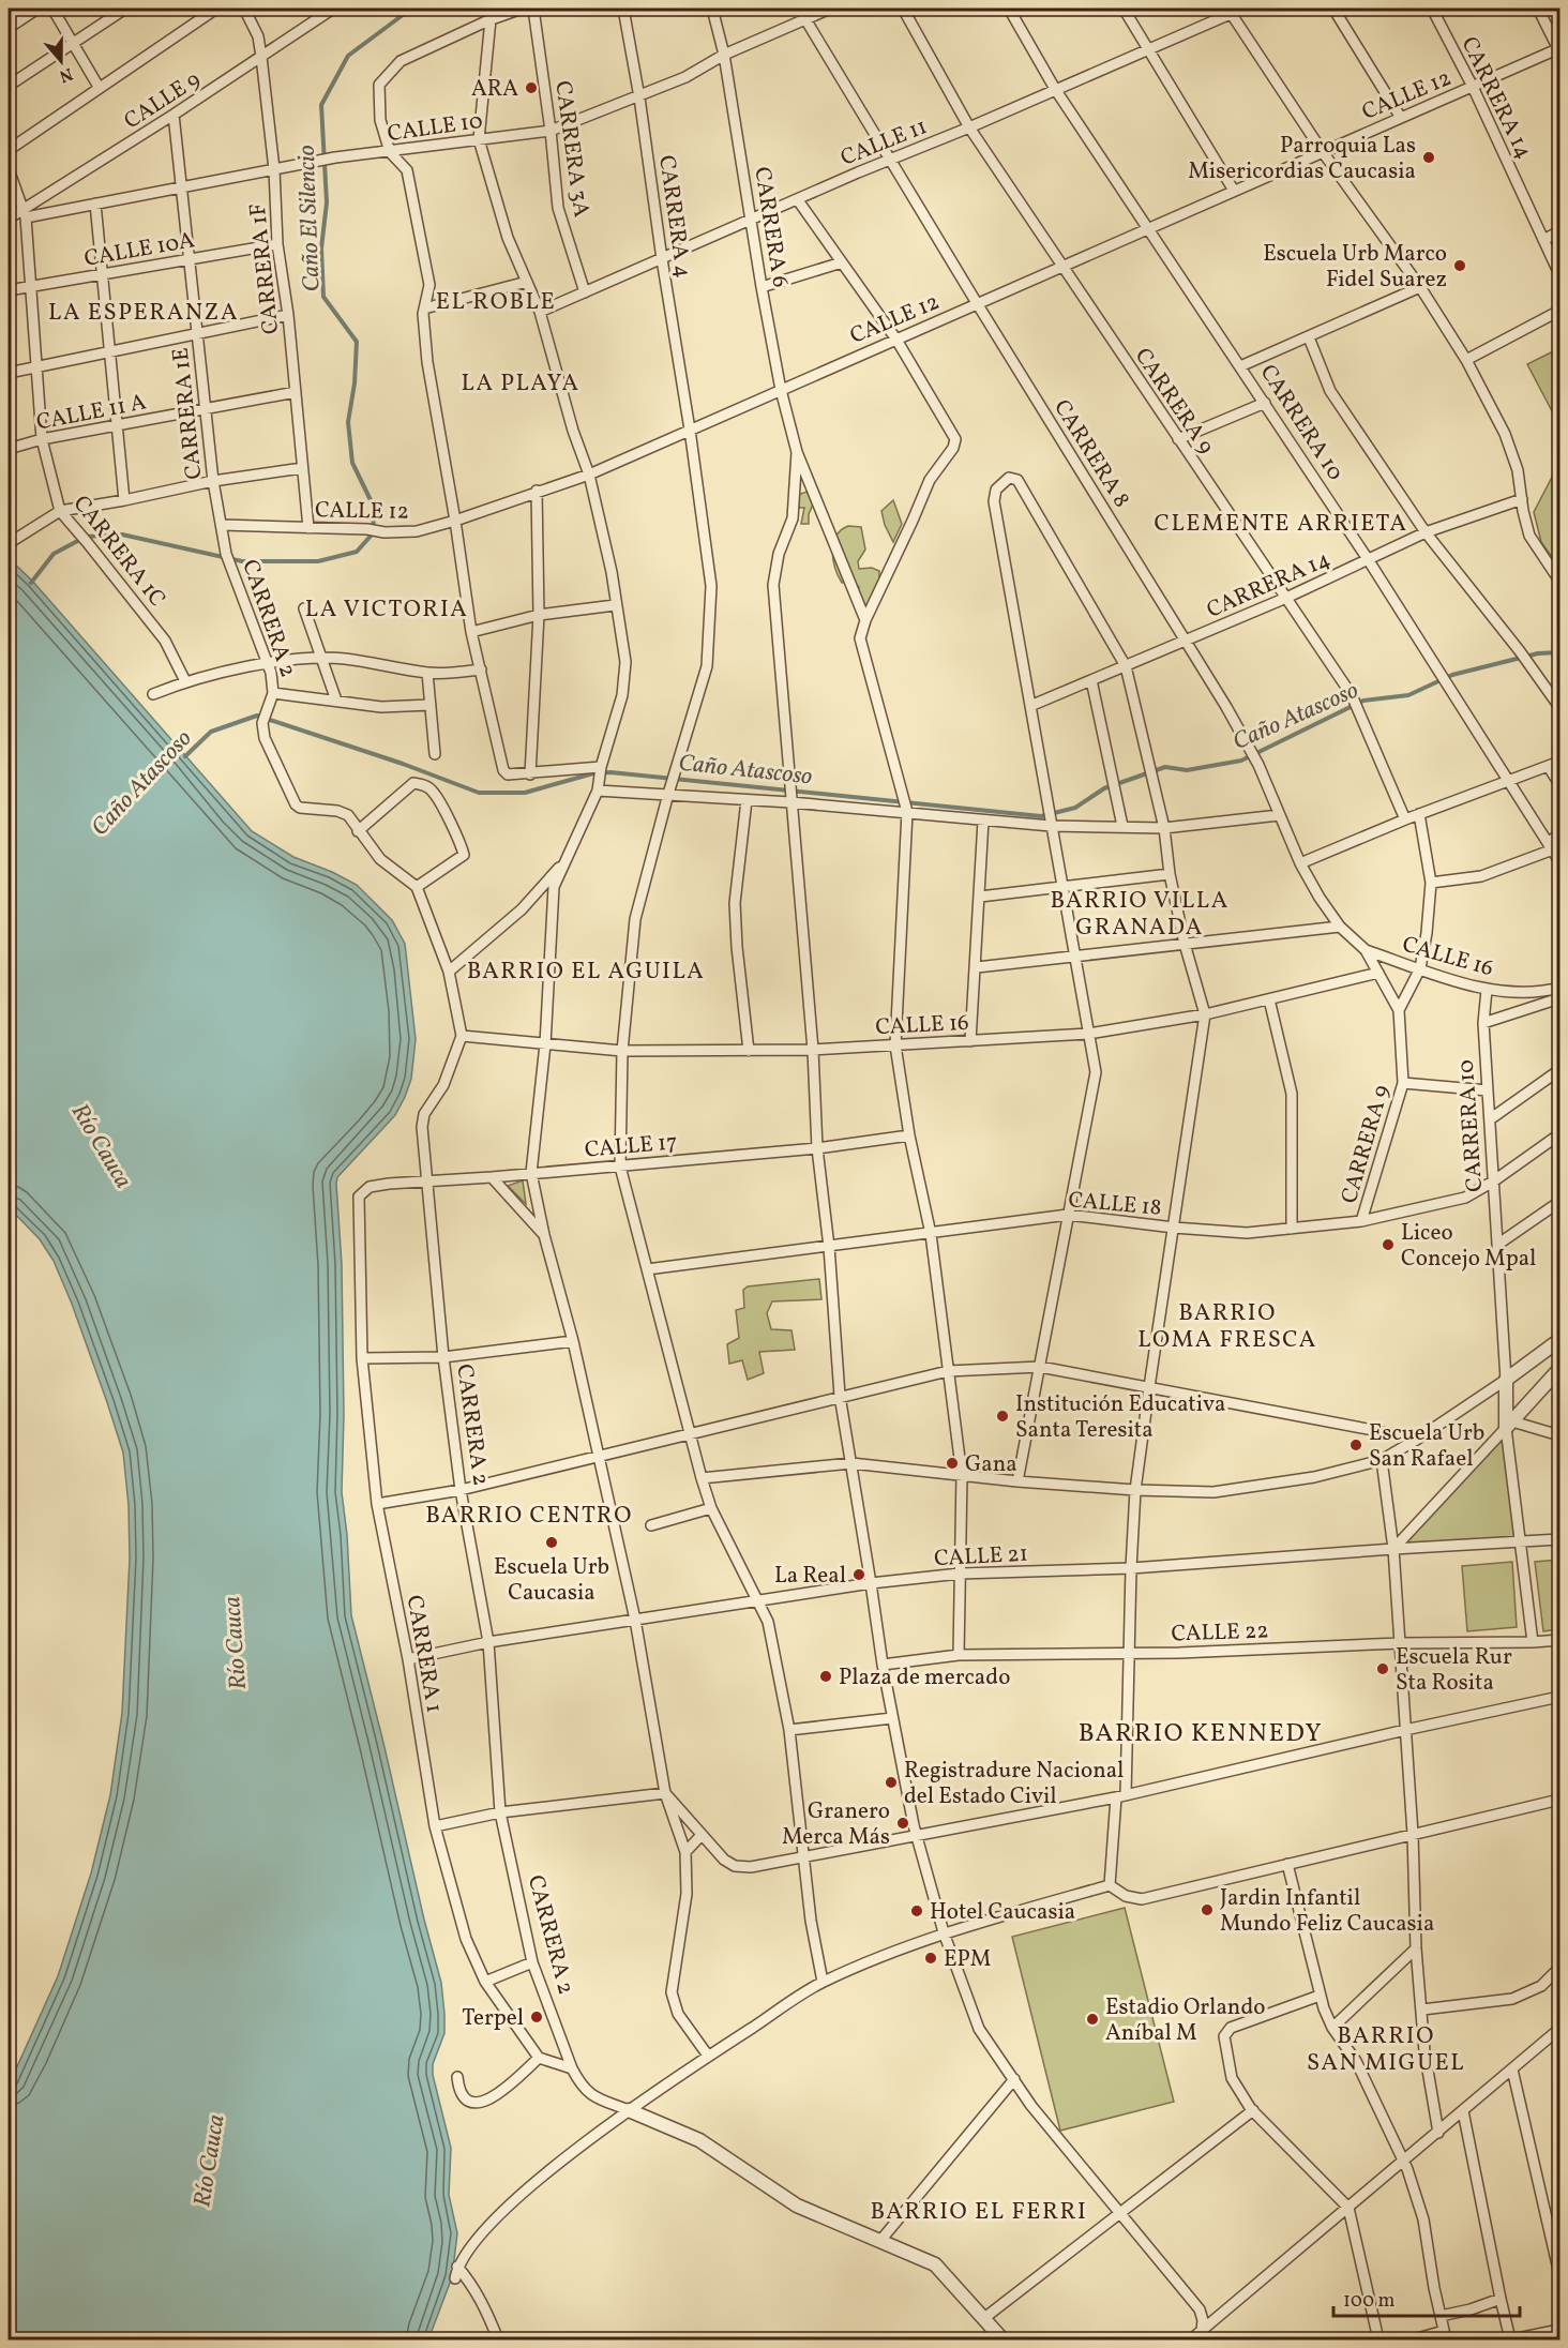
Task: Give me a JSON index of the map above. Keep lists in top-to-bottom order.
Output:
{
  "streets": {
    "street": [
      "CALLE 12",
      "CARRERA 14",
      "CALLE 9",
      "CALLE 10",
      "CALLE 11",
      "CARRERA 3A",
      "CARRERA 4",
      "CARRERA 6",
      "CALLE 10A",
      "CARRERA 1F",
      "CARRERA 9",
      "CALLE 11 A",
      "CARRERA 1E",
      "CARRERA 10",
      "CARRERA 8",
      "CARRERA 1C",
      "CARRERA 2",
      "CALLE 16",
      "CALLE 17",
      "CALLE 18",
      "CALLE 21",
      "CALLE 22",
      "CARRERA 1"
    ]
  },
  "crossings": [
    ["CALLE 12", "CARRERA 14"],
    ["CALLE 12", "CARRERA 4"],
    ["CALLE 12", "CARRERA 6"],
    ["CALLE 12", "CARRERA 1F"],
    ["CALLE 12", "CARRERA 9"],
    ["CALLE 12", "CARRERA 1E"],
    ["CALLE 12", "CARRERA 10"],
    ["CALLE 12", "CARRERA 8"],
    ["CARRERA 14", "CARRERA 9"],
    ["CARRERA 14", "CARRERA 10"],
    ["CARRERA 14", "CARRERA 8"],
    ["CALLE 9", "CALLE 10"],
    ["CALLE 9", "CARRERA 1F"],
    ["CALLE 9", "CARRERA 1E"],
    ["CALLE 9", "CARRERA 1C"],
    ["CALLE 10", "CARRERA 3A"],
    ["CALLE 10", "CARRERA 4"],
    ["CALLE 10", "CARRERA 6"],
    ["CALLE 10", "CARRERA 1F"],
    ["CALLE 10", "CARRERA 1E"],
    ["CALLE 10", "CARRERA 8"],
    ["CALLE 10", "CARRERA 1C"],
    ["CALLE 11", "CARRERA 3A"],
    ["CALLE 11", "CARRERA 4"],
    ["CALLE 11", "CARRERA 6"],
    ["CALLE 11", "CARRERA 9"],
    ["CALLE 11", "CARRERA 10"],
    ["CALLE 11", "CARRERA 8"],
    ["CARRERA 4", "CALLE 16"],
    ["CARRERA 4", "CALLE 17"],
    ["CARRERA 4", "CALLE 18"],
    ["CARRERA 4", "CALLE 21"],
    ["CALLE 10A", "CARRERA 1F"],
    ["CALLE 10A", "CARRERA 1E"],
    ["CALLE 10A", "CARRERA 1C"],
    ["CARRERA 1F", "CALLE 11 A"],
    ["CARRERA 9", "CALLE 16"],
    ["CARRERA 9", "CALLE 18"],
    ["CALLE 11 A", "CARRERA 1E"],
    ["CALLE 11 A", "CARRERA 1C"],
    ["CARRERA 1E", "CARRERA 2"],
    ["CARRERA 10", "CALLE 16"],
    ["CARRERA 10", "CALLE 18"],
    ["CARRERA 10", "CALLE 21"],
    ["CARRERA 10", "CALLE 22"],
    ["CARRERA 8", "CALLE 16"],
    ["CARRERA 2", "CALLE 16"],
    ["CARRERA 2", "CALLE 17"],
    ["CARRERA 2", "CALLE 21"],
    ["CALLE 17", "CARRERA 1"],
    ["CALLE 21", "CARRERA 1"]
  ],
  "districts": [
    "EL ROBLE",
    "LA ESPERANZA",
    "LA PLAYA",
    "CLEMENTE ARRIETA",
    "LA VICTORIA",
    "BARRIO VILLA GRANADA",
    "BARRIO EL AGUILA",
    "BARRIO LOMA FRESCA",
    "BARRIO CENTRO",
    "BARRIO KENNEDY",
    "BARRIO SAN MIGUEL",
    "BARRIO EL FERRI"
  ],
  "water": ["Caño El Silencio", "Caño Atascoso", "Río Cauca"],
  "places": [
    "ARA",
    "Parroquia Las Misericordias Caucasia",
    "Escuela Urb Marco Fidel Suarez",
    "Liceo Concejo Mpal",
    "Institución Educativa Santa Teresita",
    "Escuela Urb San Rafael",
    "Gana",
    "Escuela Urb Caucasia",
    "La Real",
    "Escuela Rur Sta Rosita",
    "Plaza de mercado",
    "Registradure Nacional del Estado Civil",
    "Granero Merca Más",
    "Jardin Infantil Mundo Feliz Caucasia",
    "Hotel Caucasia",
    "EPM",
    "Terpel",
    "Estadio Orlando Aníbal M"
  ],
  "scale_bar": "100 m",
  "north": "bottom"
}
